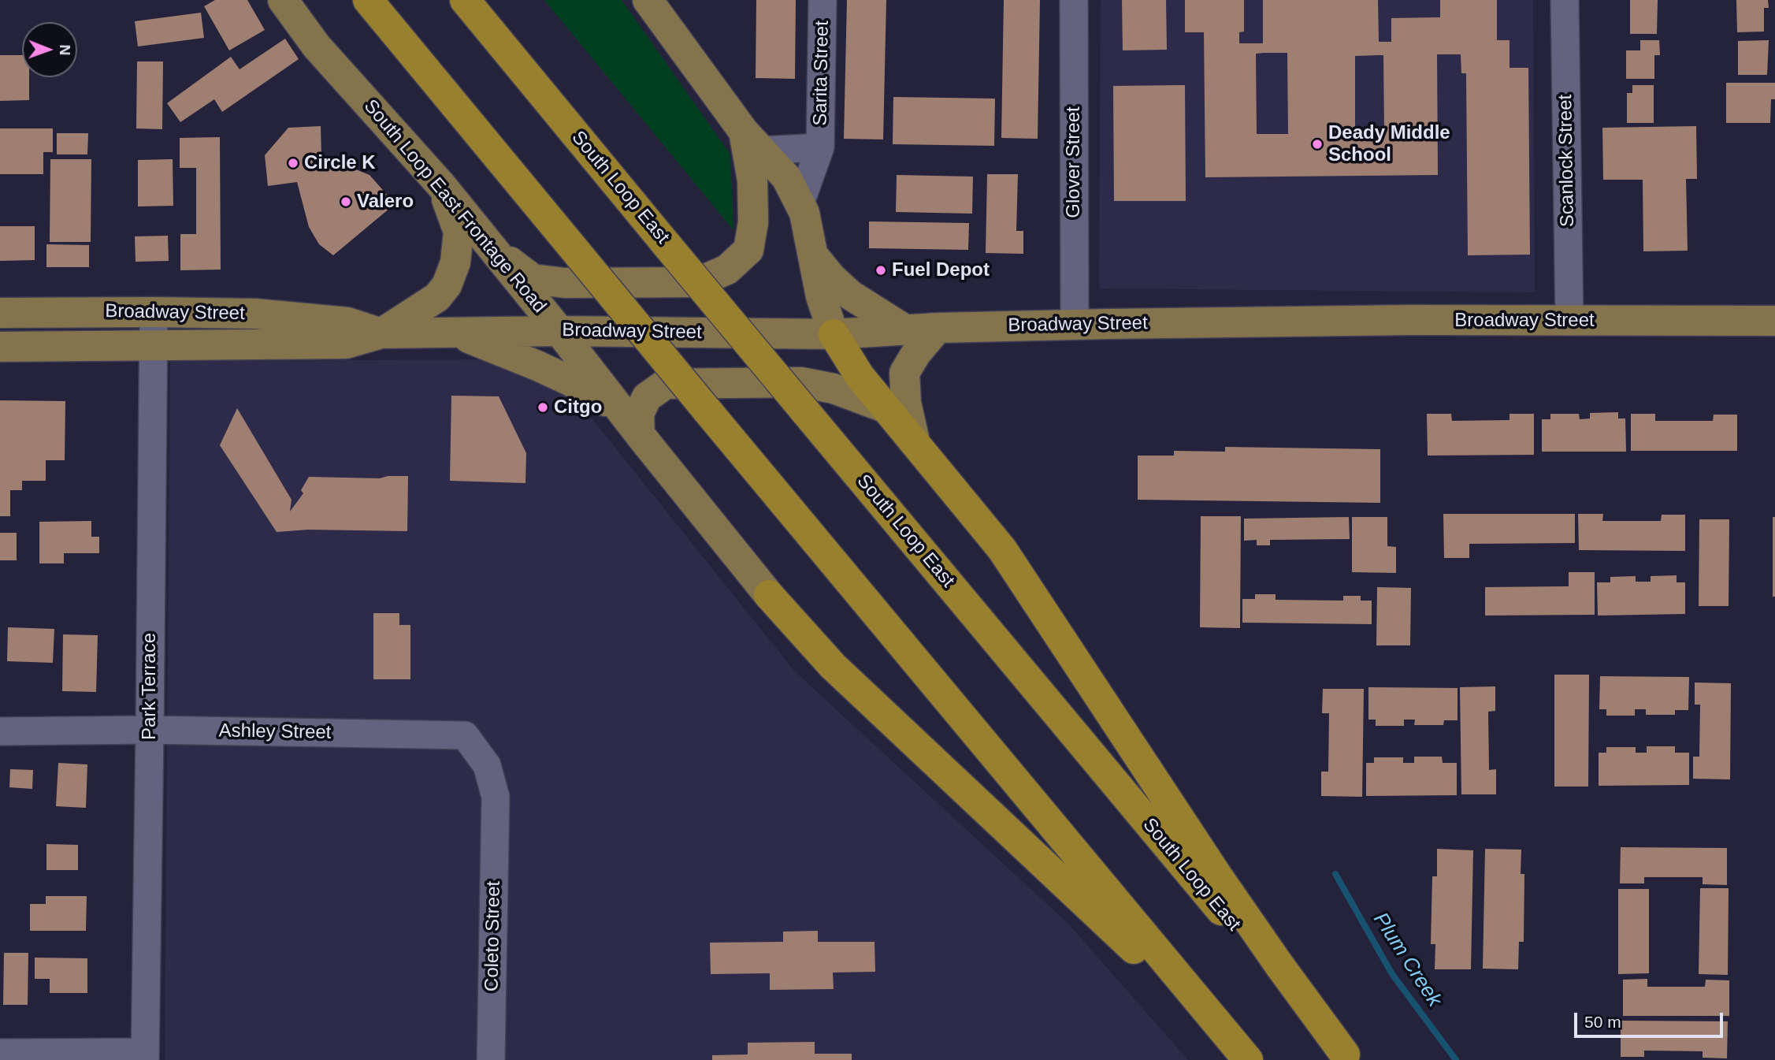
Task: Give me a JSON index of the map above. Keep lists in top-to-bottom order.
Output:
{
  "streets": {
    "highway": ["South Loop East"],
    "main road": ["South Loop East Frontage Road", "Broadway Street"],
    "street": [
      "Sarita Street",
      "Scanlock Street",
      "Glover Street",
      "Park Terrace",
      "Ashley Street",
      "Coleto Street"
    ]
  },
  "crossings": [
    ["Scanlock Street", "Broadway Street"],
    ["Glover Street", "Broadway Street"],
    ["South Loop East Frontage Road", "Broadway Street"],
    ["Broadway Street", "Park Terrace"],
    ["Park Terrace", "Ashley Street"],
    ["Ashley Street", "Coleto Street"]
  ],
  "water": ["Plum Creek"],
  "places": [
    "Deady Middle School",
    "Circle K",
    "Valero",
    "Fuel Depot",
    "Citgo"
  ],
  "scale_bar": "50 m",
  "north": "right"
}
